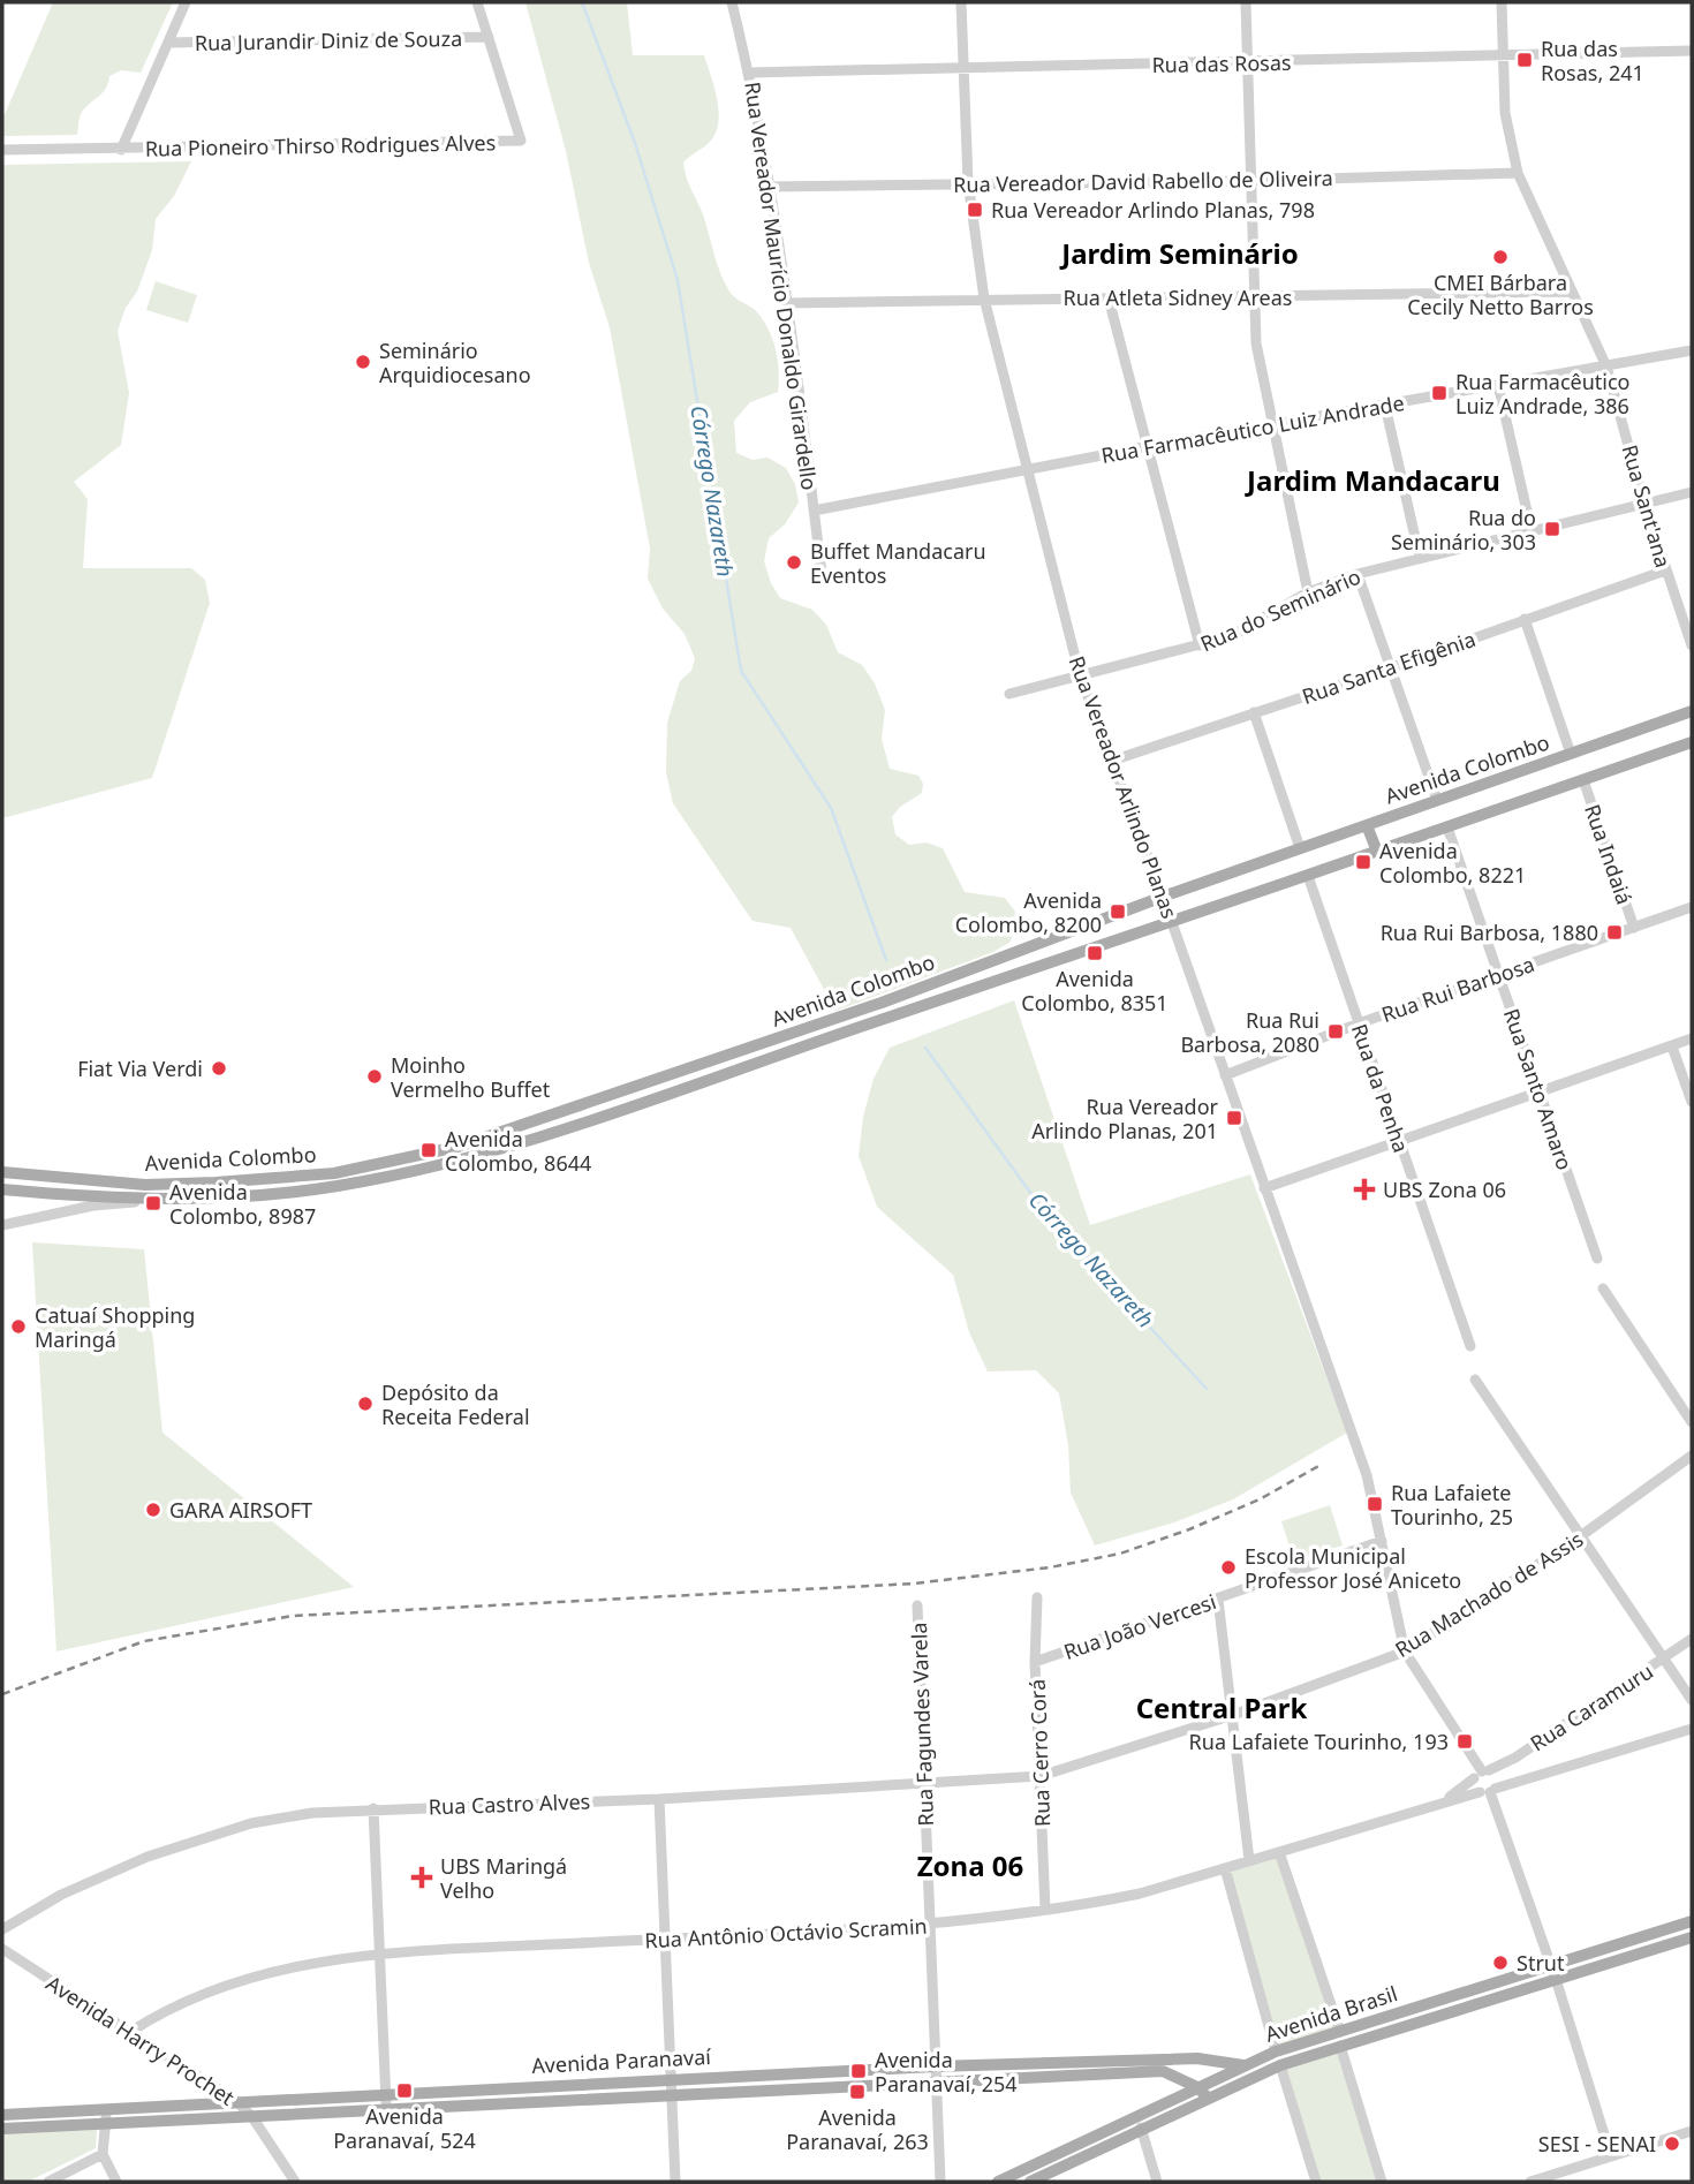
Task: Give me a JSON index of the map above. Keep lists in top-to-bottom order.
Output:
{
  "streets": {
    "main road": ["Avenida Colombo", "Avenida Brasil", "Avenida Paranavaí"],
    "street": [
      "Rua Jurandir Diniz de Souza",
      "Rua das Rosas",
      "Rua Pioneiro Thirso Rodrigues Alves",
      "Rua Vereador David Rabello de Oliveira",
      "Rua Vereador Maurício Donaldo Girardello",
      "Rua Atleta Sidney Areas",
      "Rua Farmacêutico Luiz Andrade",
      "Rua Sant'ana",
      "Rua do Seminário",
      "Rua Santa Efigênia",
      "Rua Vereador Arlindo Planas",
      "Rua Indaiá",
      "Rua Rui Barbosa",
      "Rua da Penha",
      "Rua Santo Amaro",
      "Rua Machado de Assis",
      "Rua João Vercesi",
      "Rua Caramuru",
      "Rua Fagundes Varela",
      "Rua Cerro Corá",
      "Rua Castro Alves",
      "Rua Antônio Octávio Scramin",
      "Avenida Harry Prochet"
    ]
  },
  "crossings": [
    ["Rua Jurandir Diniz de Souza", "Rua Pioneiro Thirso Rodrigues Alves"],
    ["Rua das Rosas", "Rua Vereador Maurício Donaldo Girardello"],
    ["Rua das Rosas", "Rua Sant'ana"],
    ["Rua das Rosas", "Rua Vereador Arlindo Planas"],
    ["Rua Vereador David Rabello de Oliveira", "Rua Vereador Maurício Donaldo Girardello"],
    ["Rua Vereador David Rabello de Oliveira", "Rua Sant'ana"],
    ["Rua Vereador David Rabello de Oliveira", "Rua Vereador Arlindo Planas"],
    ["Rua Vereador Maurício Donaldo Girardello", "Rua Atleta Sidney Areas"],
    ["Rua Vereador Maurício Donaldo Girardello", "Rua Farmacêutico Luiz Andrade"],
    ["Rua Atleta Sidney Areas", "Rua Sant'ana"],
    ["Rua Atleta Sidney Areas", "Rua Vereador Arlindo Planas"],
    ["Rua Farmacêutico Luiz Andrade", "Rua Sant'ana"],
    ["Rua Farmacêutico Luiz Andrade", "Rua Vereador Arlindo Planas"],
    ["Rua Sant'ana", "Rua do Seminário"],
    ["Rua Sant'ana", "Rua Santa Efigênia"],
    ["Rua do Seminário", "Rua Vereador Arlindo Planas"],
    ["Rua Santa Efigênia", "Rua Vereador Arlindo Planas"],
    ["Avenida Colombo", "Rua Vereador Arlindo Planas"],
    ["Avenida Colombo", "Rua Indaiá"],
    ["Avenida Colombo", "Rua da Penha"],
    ["Avenida Colombo", "Rua Santo Amaro"],
    ["Rua Vereador Arlindo Planas", "Rua Rui Barbosa"],
    ["Rua Vereador Arlindo Planas", "Rua Machado de Assis"],
    ["Rua Vereador Arlindo Planas", "Rua João Vercesi"],
    ["Rua Indaiá", "Rua Rui Barbosa"],
    ["Rua Rui Barbosa", "Rua da Penha"],
    ["Rua Rui Barbosa", "Rua Santo Amaro"],
    ["Rua Machado de Assis", "Rua Cerro Corá"],
    ["Rua Machado de Assis", "Rua Castro Alves"],
    ["Rua João Vercesi", "Rua Cerro Corá"],
    ["Rua Caramuru", "Rua Antônio Octávio Scramin"],
    ["Rua Fagundes Varela", "Rua Castro Alves"],
    ["Rua Fagundes Varela", "Rua Antônio Octávio Scramin"],
    ["Rua Fagundes Varela", "Avenida Paranavaí"],
    ["Rua Cerro Corá", "Rua Castro Alves"],
    ["Rua Cerro Corá", "Rua Antônio Octávio Scramin"],
    ["Rua Antônio Octávio Scramin", "Avenida Harry Prochet"],
    ["Avenida Brasil", "Avenida Paranavaí"],
    ["Avenida Harry Prochet", "Avenida Paranavaí"]
  ],
  "districts": [
    "Jardim Seminário",
    "Jardim Mandacaru",
    "Central Park",
    "Zona 06"
  ],
  "water": ["Córrego Nazareth"],
  "places": {
    "transit": [
      "Rua das Rosas, 241",
      "Rua Vereador Arlindo Planas, 798",
      "Rua Farmacêutico Luiz Andrade, 386",
      "Rua do Seminário, 303",
      "Avenida Colombo, 8221",
      "Avenida Colombo, 8200",
      "Rua Rui Barbosa, 1880",
      "Avenida Colombo, 8351",
      "Rua Rui Barbosa, 2080",
      "Rua Vereador Arlindo Planas, 201",
      "Avenida Colombo, 8644",
      "Avenida Colombo, 8987",
      "Rua Lafaiete Tourinho, 25",
      "Rua Lafaiete Tourinho, 193",
      "Avenida Paranavaí, 254",
      "Avenida Paranavaí, 524",
      "Avenida Paranavaí, 263"
    ],
    "other": [
      "CMEI Bárbara Cecily Netto Barros",
      "Seminário Arquidiocesano",
      "Buffet Mandacaru Eventos",
      "Fiat Via Verdi",
      "Moinho Vermelho Buffet",
      "Catuaí Shopping Maringá",
      "Depósito da Receita Federal",
      "GARA AIRSOFT",
      "Escola Municipal Professor José Aniceto",
      "Strut",
      "SESI - SENAI"
    ],
    "health": ["UBS Zona 06", "UBS Maringá Velho"]
  }
}
